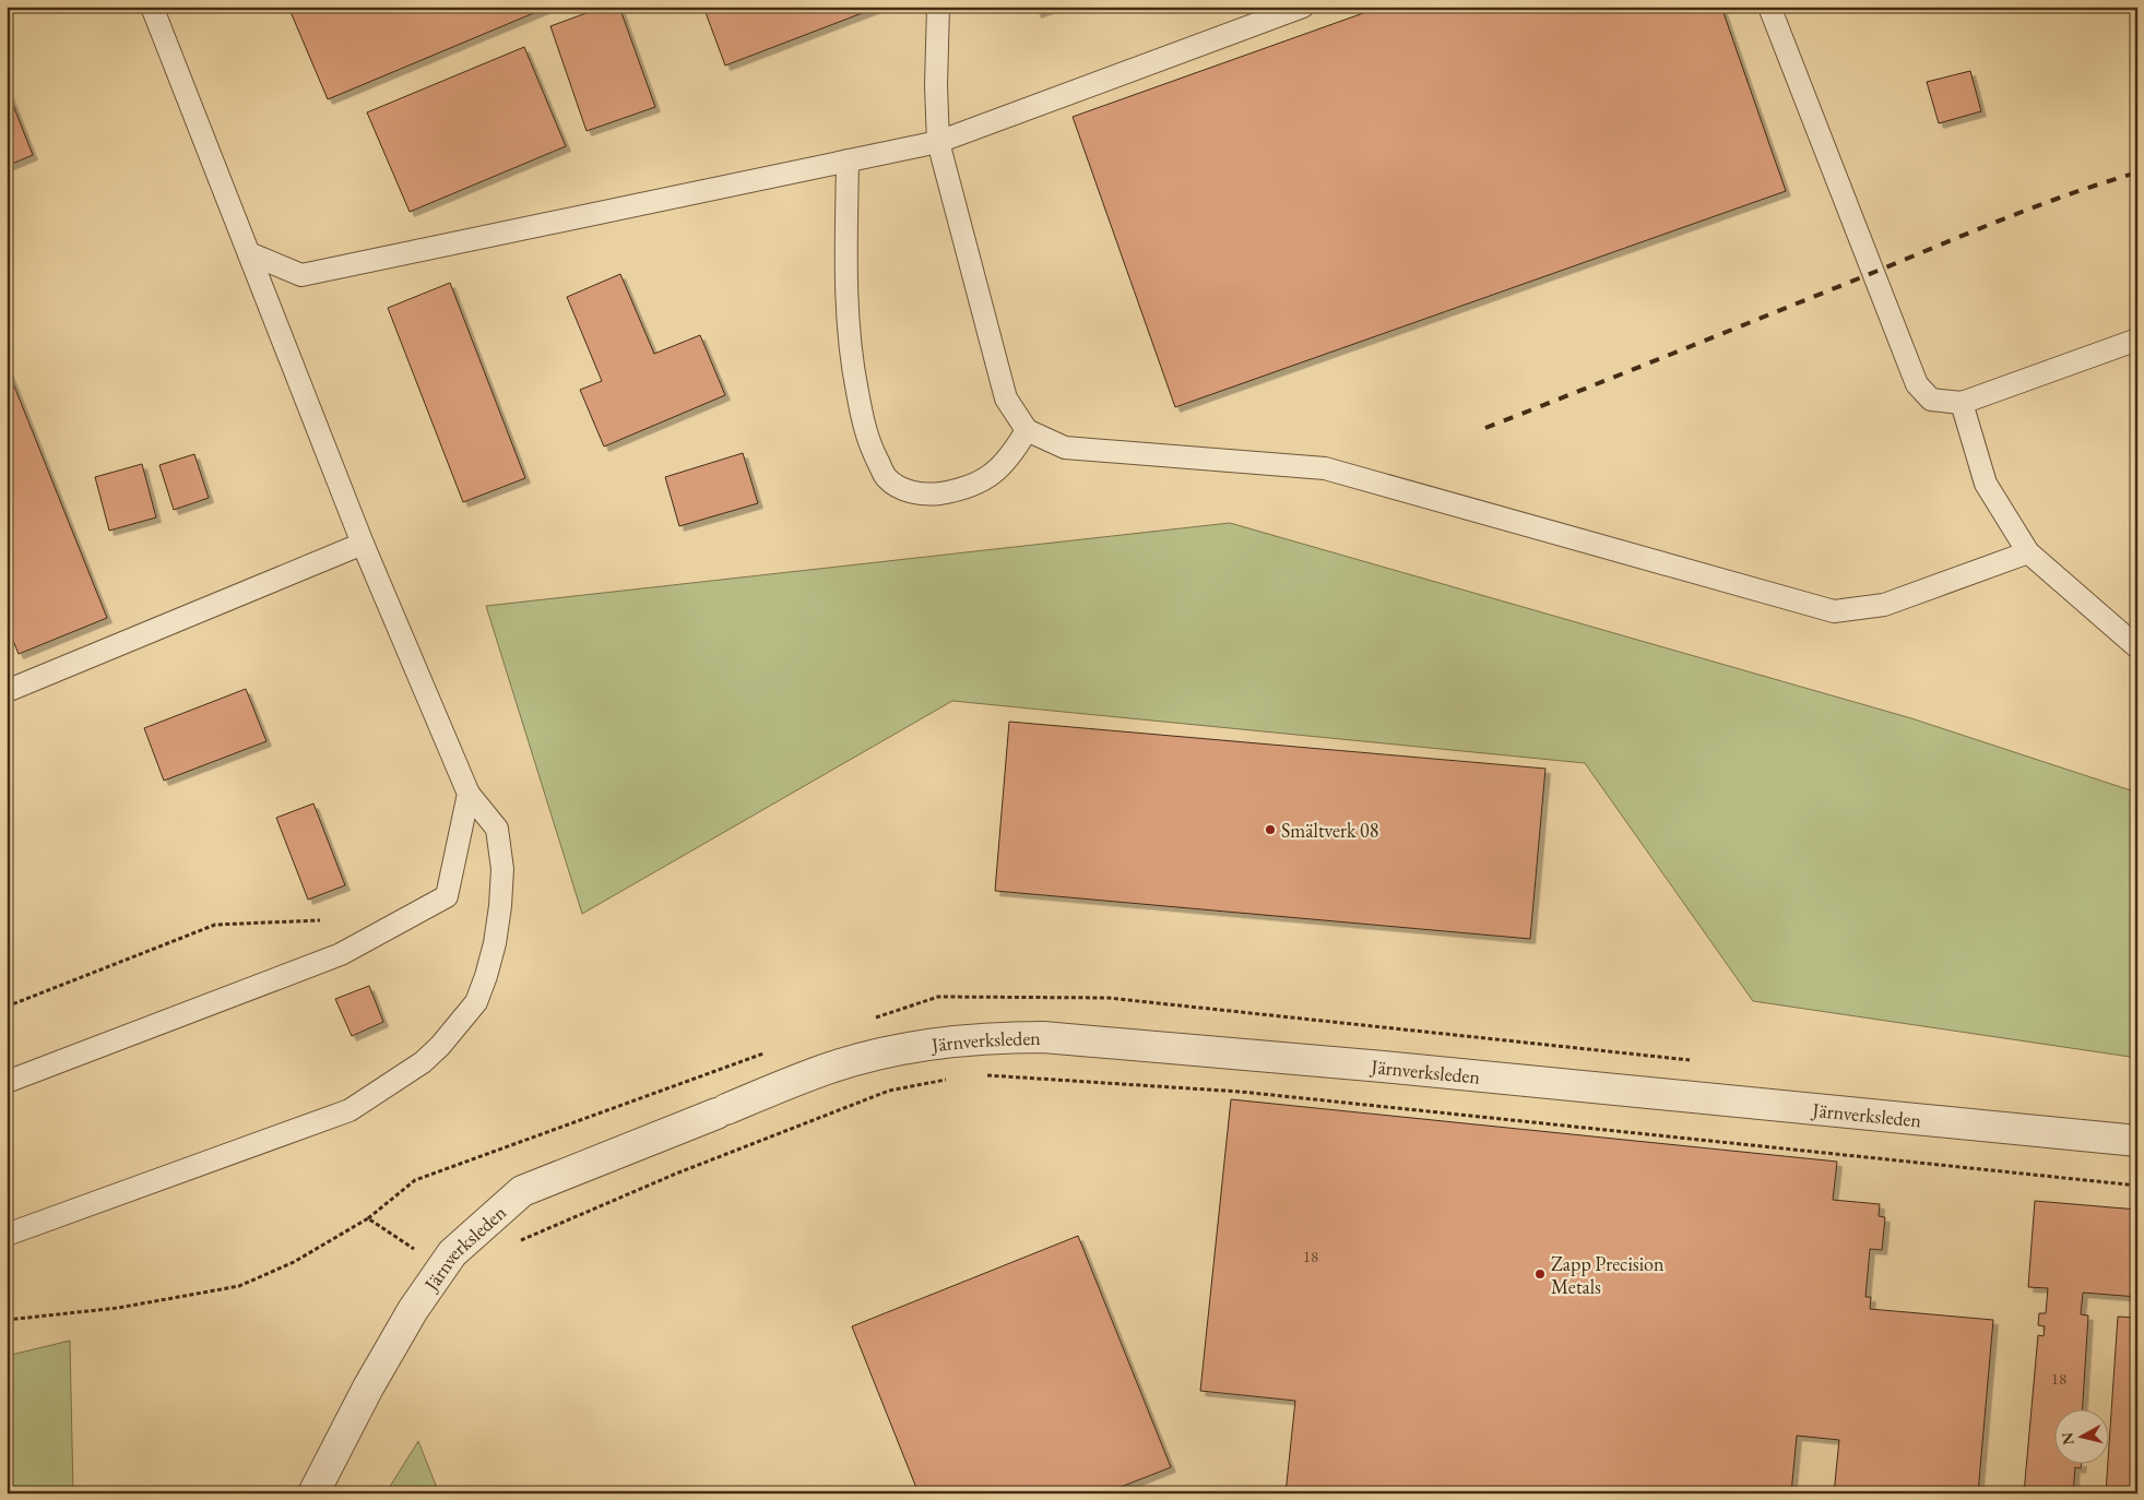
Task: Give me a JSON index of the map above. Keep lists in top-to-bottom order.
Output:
{
  "streets": {
    "street": ["Järnverksleden"]
  },
  "places": ["Smältverk 08", "Zapp Precision Metals"],
  "house_numbers": ["18", "18"],
  "north": "left"
}
